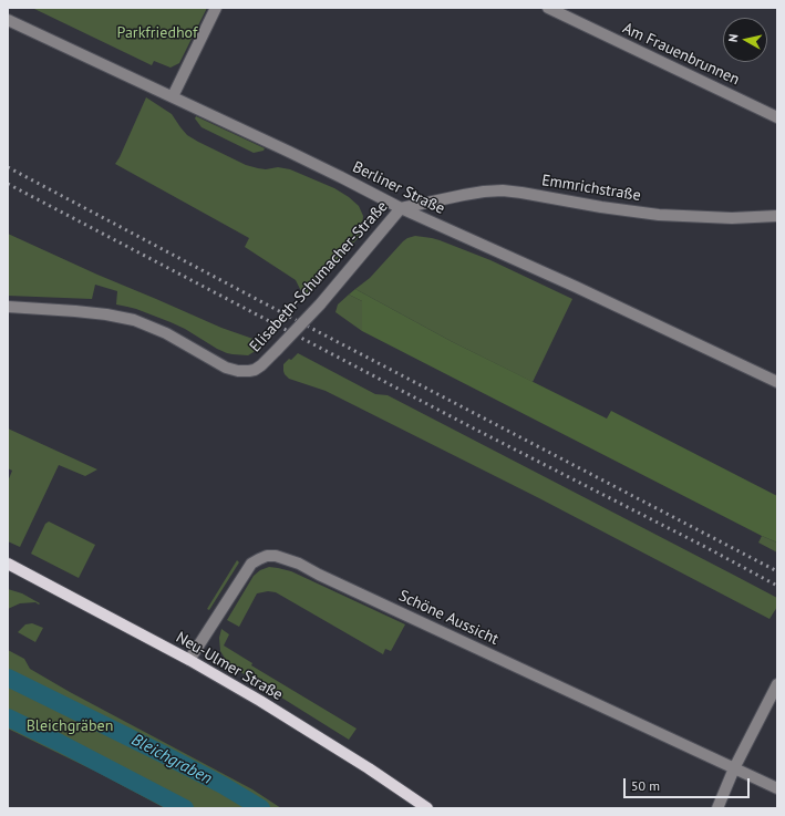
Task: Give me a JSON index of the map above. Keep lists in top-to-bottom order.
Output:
{
  "streets": {
    "main road": ["Neu-Ulmer Straße"],
    "street": [
      "Am Frauenbrunnen",
      "Berliner Straße",
      "Emmrichstraße",
      "Elisabeth-Schumacher-Straße",
      "Schöne Aussicht"
    ]
  },
  "crossings": [
    ["Berliner Straße", "Emmrichstraße"],
    ["Berliner Straße", "Elisabeth-Schumacher-Straße"],
    ["Emmrichstraße", "Elisabeth-Schumacher-Straße"],
    ["Schöne Aussicht", "Neu-Ulmer Straße"]
  ],
  "water": ["Bleichgraben"],
  "parks": ["Parkfriedhof", "Bleichgräben"],
  "scale_bar": "50 m",
  "north": "left"
}
